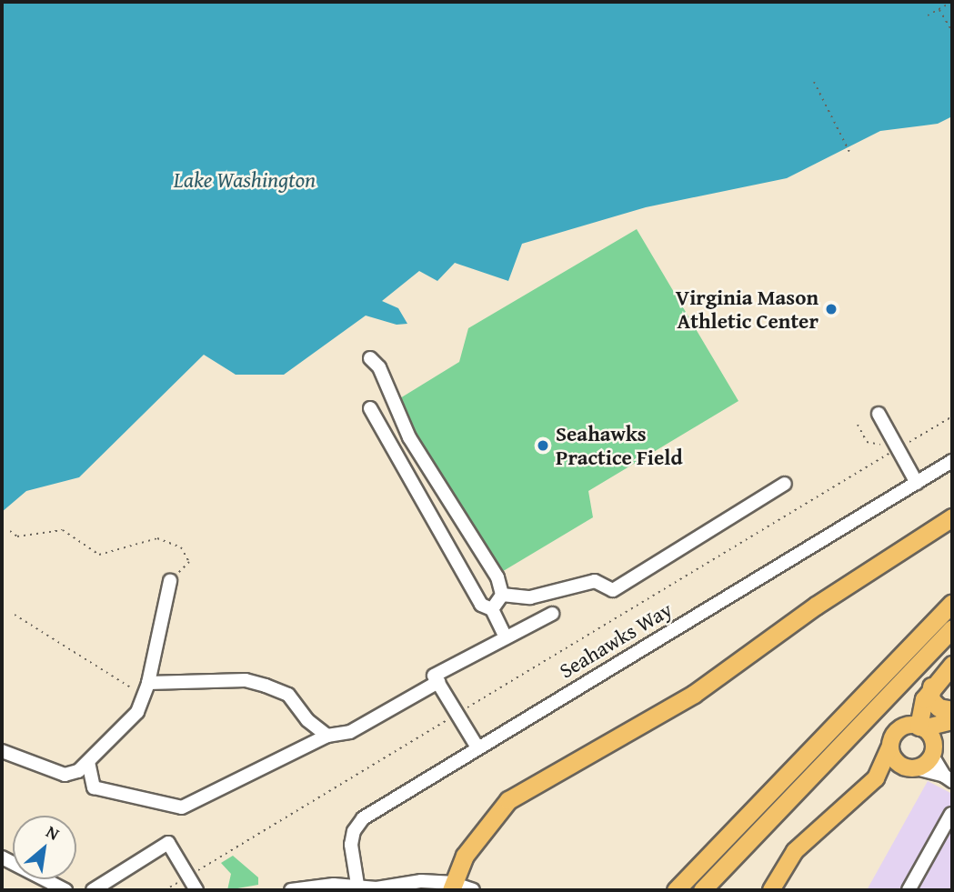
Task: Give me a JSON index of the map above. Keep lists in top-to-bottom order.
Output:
{
  "streets": {
    "street": ["Seahawks Way"]
  },
  "water": ["Lake Washington"],
  "places": ["Virginia Mason Athletic Center", "Seahawks Practice Field"],
  "north": "top right"
}
